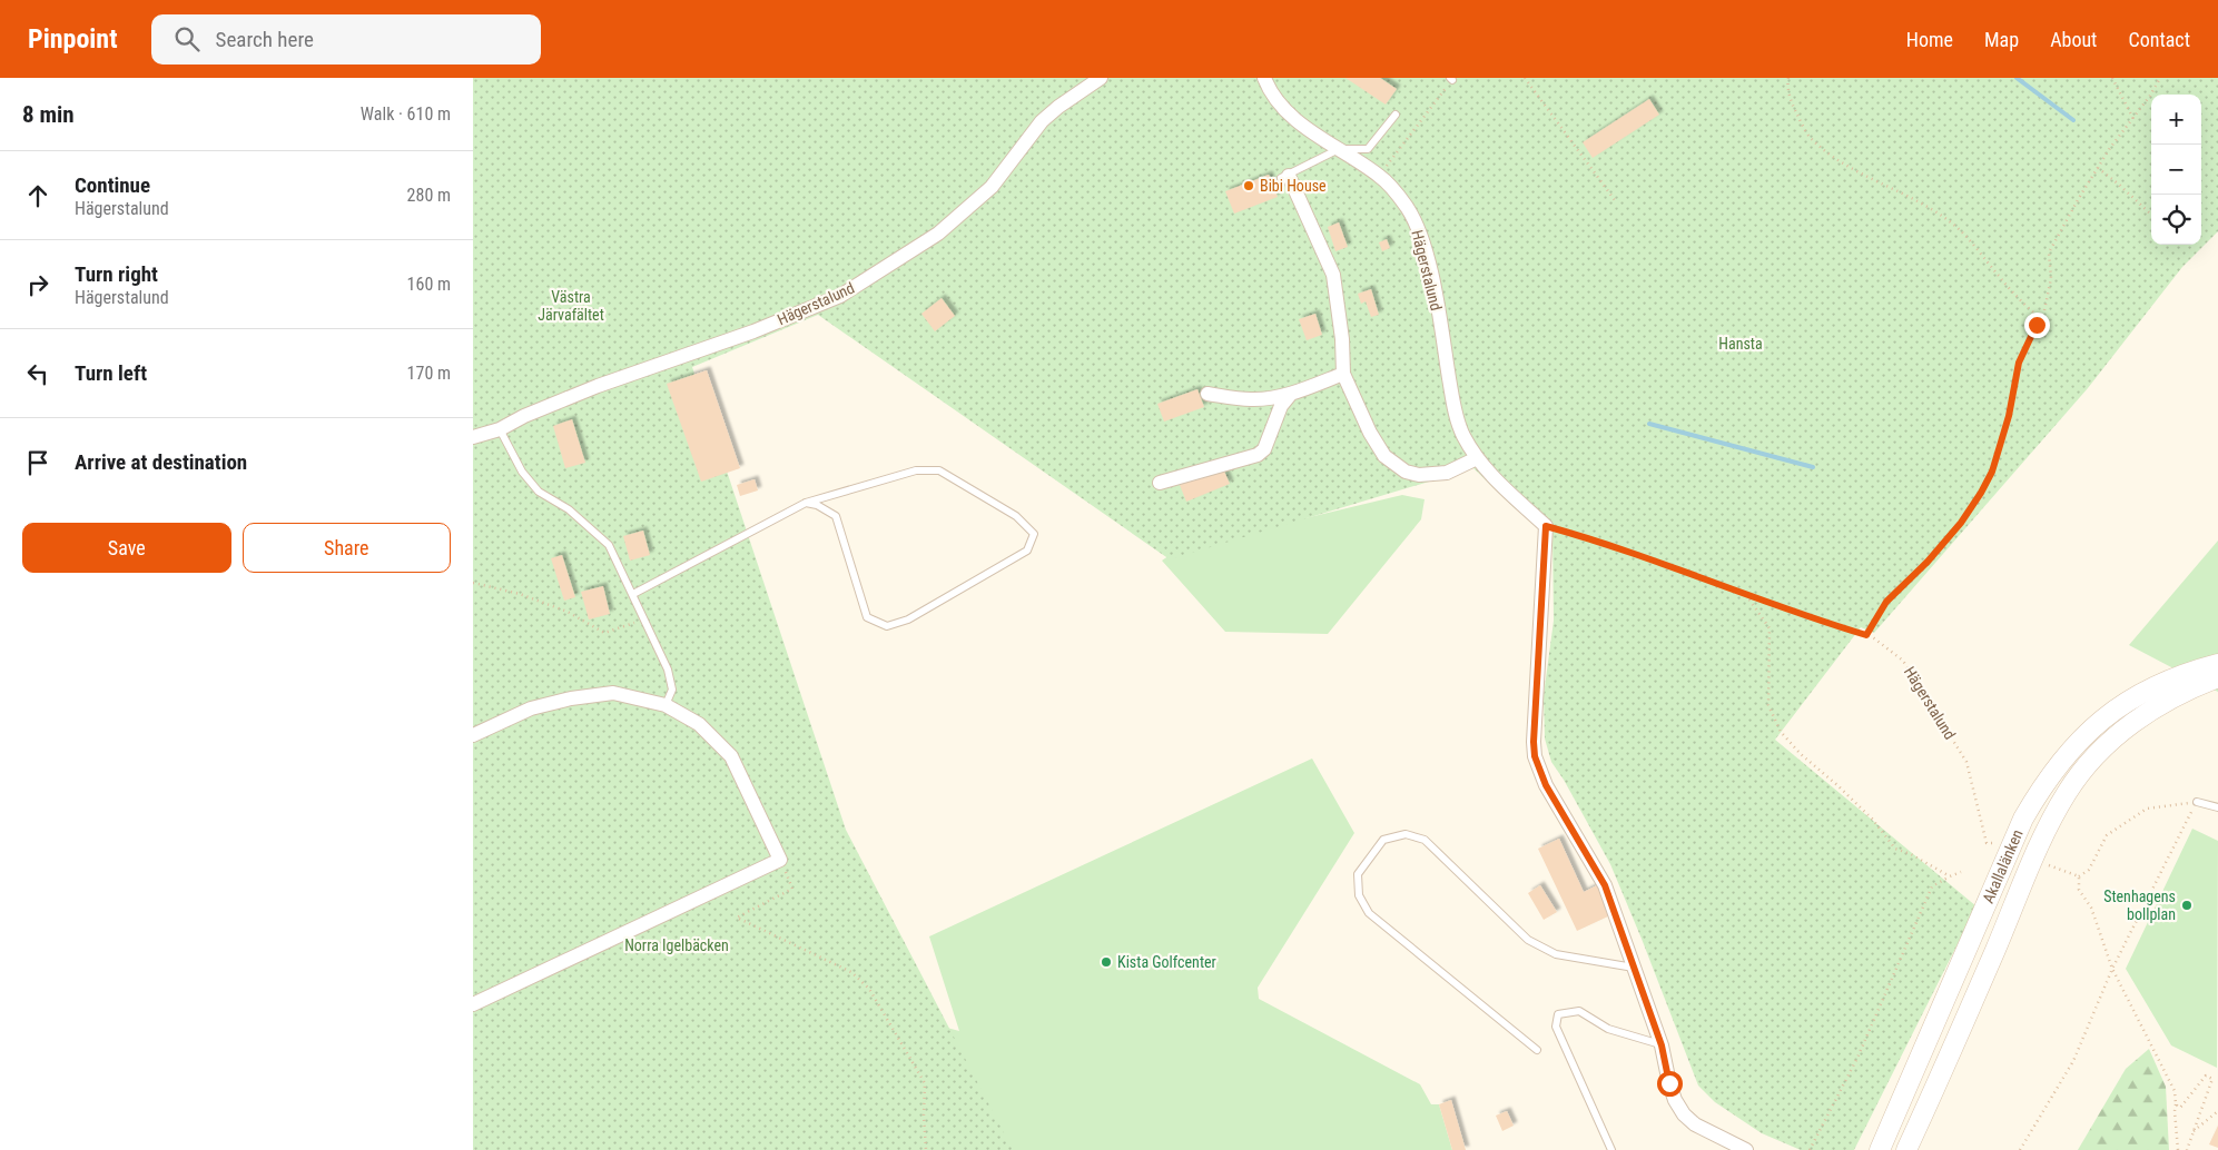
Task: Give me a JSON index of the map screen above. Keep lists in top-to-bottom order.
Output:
{
  "streets": {
    "main road": ["Akallalänken"],
    "street": ["Hägerstalund"]
  },
  "parks": ["Västra Järvafältet", "Hansta", "Norra Igelbäcken"],
  "places": ["Bibi House", "Stenhagens bollplan", "Kista Golfcenter"],
  "page": {
    "header": "Pinpoint",
    "search": "Search here",
    "nav": [
      "Home",
      "Map",
      "About",
      "Contact"
    ],
    "heading": ["8 min", "Walk · 610 m"],
    "map_buttons": ["+", "−"],
    "list": [
      ["Continue", "Hägerstalund", "280 m"],
      ["Turn right", "Hägerstalund", "160 m"],
      ["Turn left", "170 m"],
      "Arrive at destination"
    ],
    "buttons": ["Save", "Share"]
  }
}
